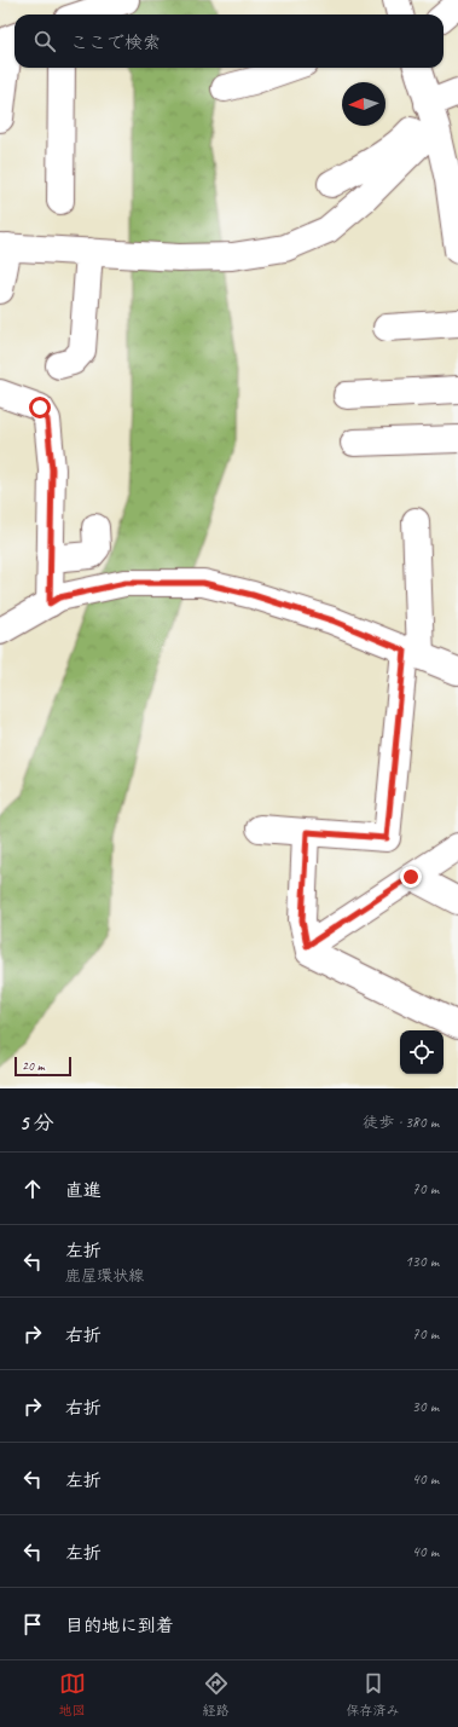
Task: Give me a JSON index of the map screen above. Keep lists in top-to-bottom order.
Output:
{
  "scale_bar": "20 m",
  "north": "left",
  "page": {
    "search": "ここで検索",
    "scale": "20 m",
    "heading": ["5 分", "徒歩 · 380 m"],
    "list": [
      ["直進", "70 m"],
      ["左折", "鹿屋環状線", "130 m"],
      ["右折", "70 m"],
      ["右折", "30 m"],
      ["左折", "40 m"],
      ["左折", "40 m"],
      "目的地に到着"
    ],
    "nav": ["地図", "経路", "保存済み"]
  }
}
